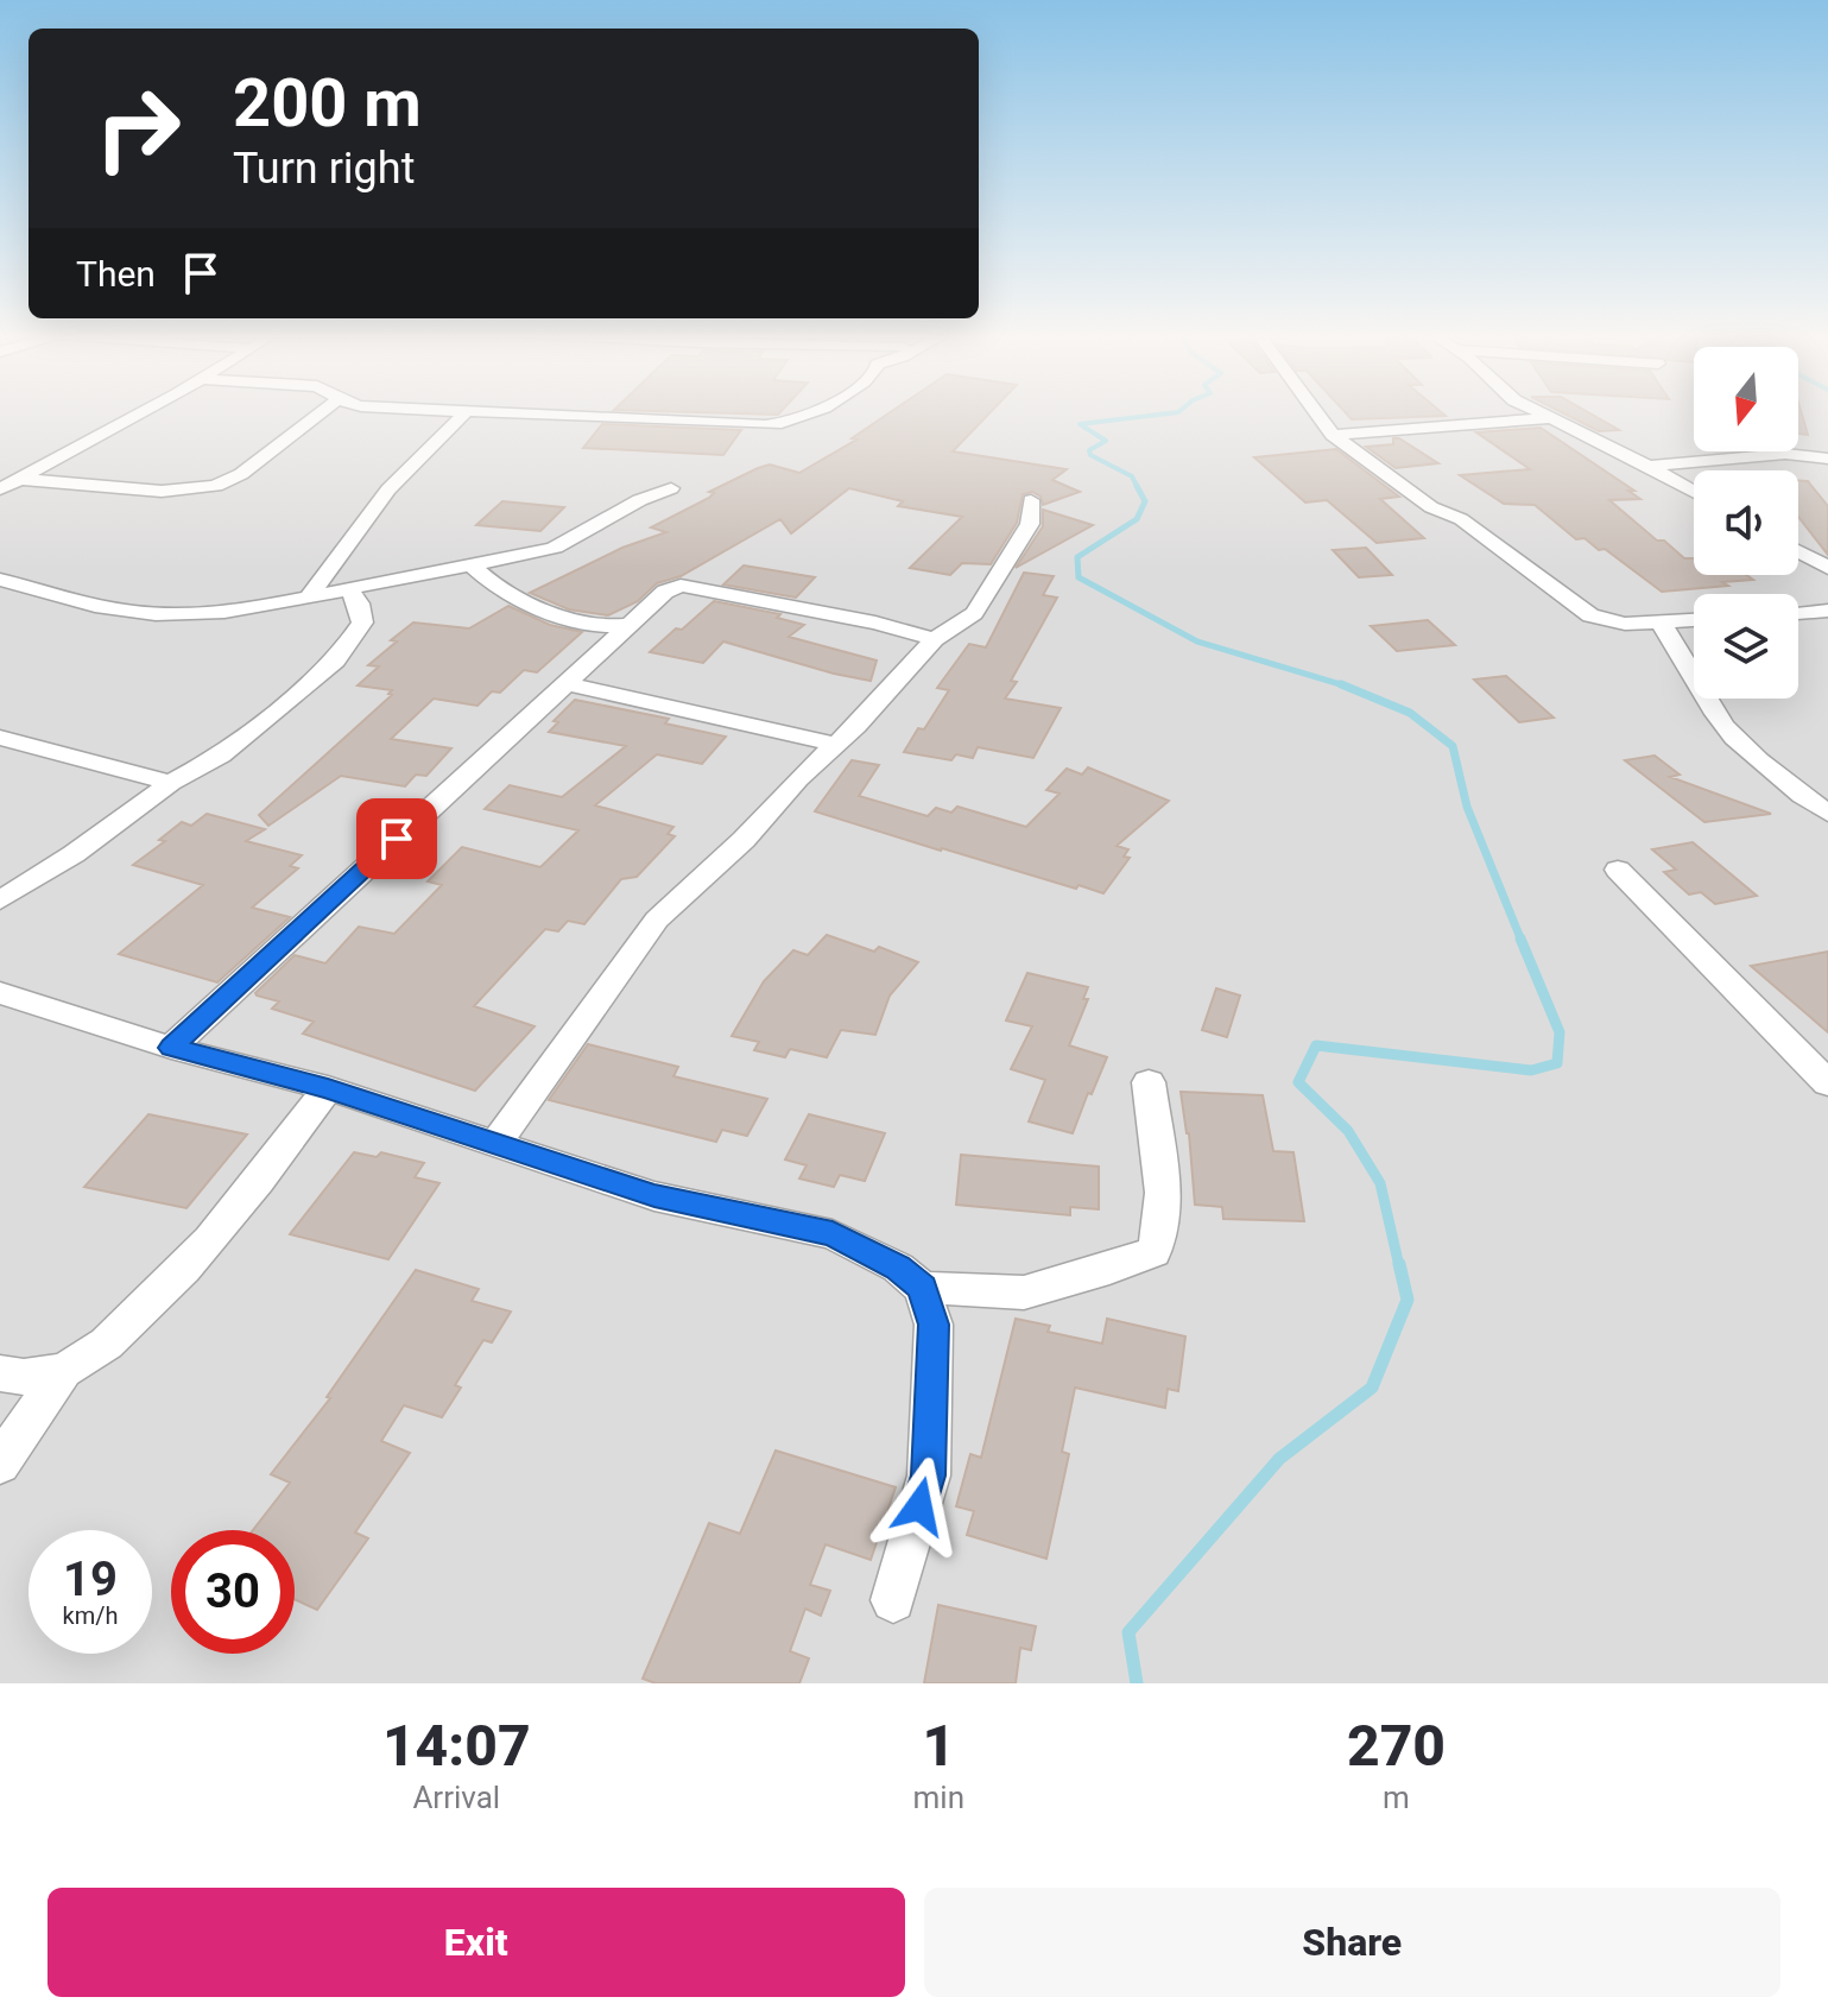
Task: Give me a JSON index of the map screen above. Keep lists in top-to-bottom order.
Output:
{
  "north": "bottom",
  "page": {
    "turn": ["200 m", "Turn right"],
    "then": "Then",
    "speed": "19 km/h",
    "limit": "30",
    "eta": [
      "14:07",
      "Arrival",
      "1",
      "min",
      "270",
      "m"
    ],
    "buttons": ["Exit", "Share"]
  }
}
